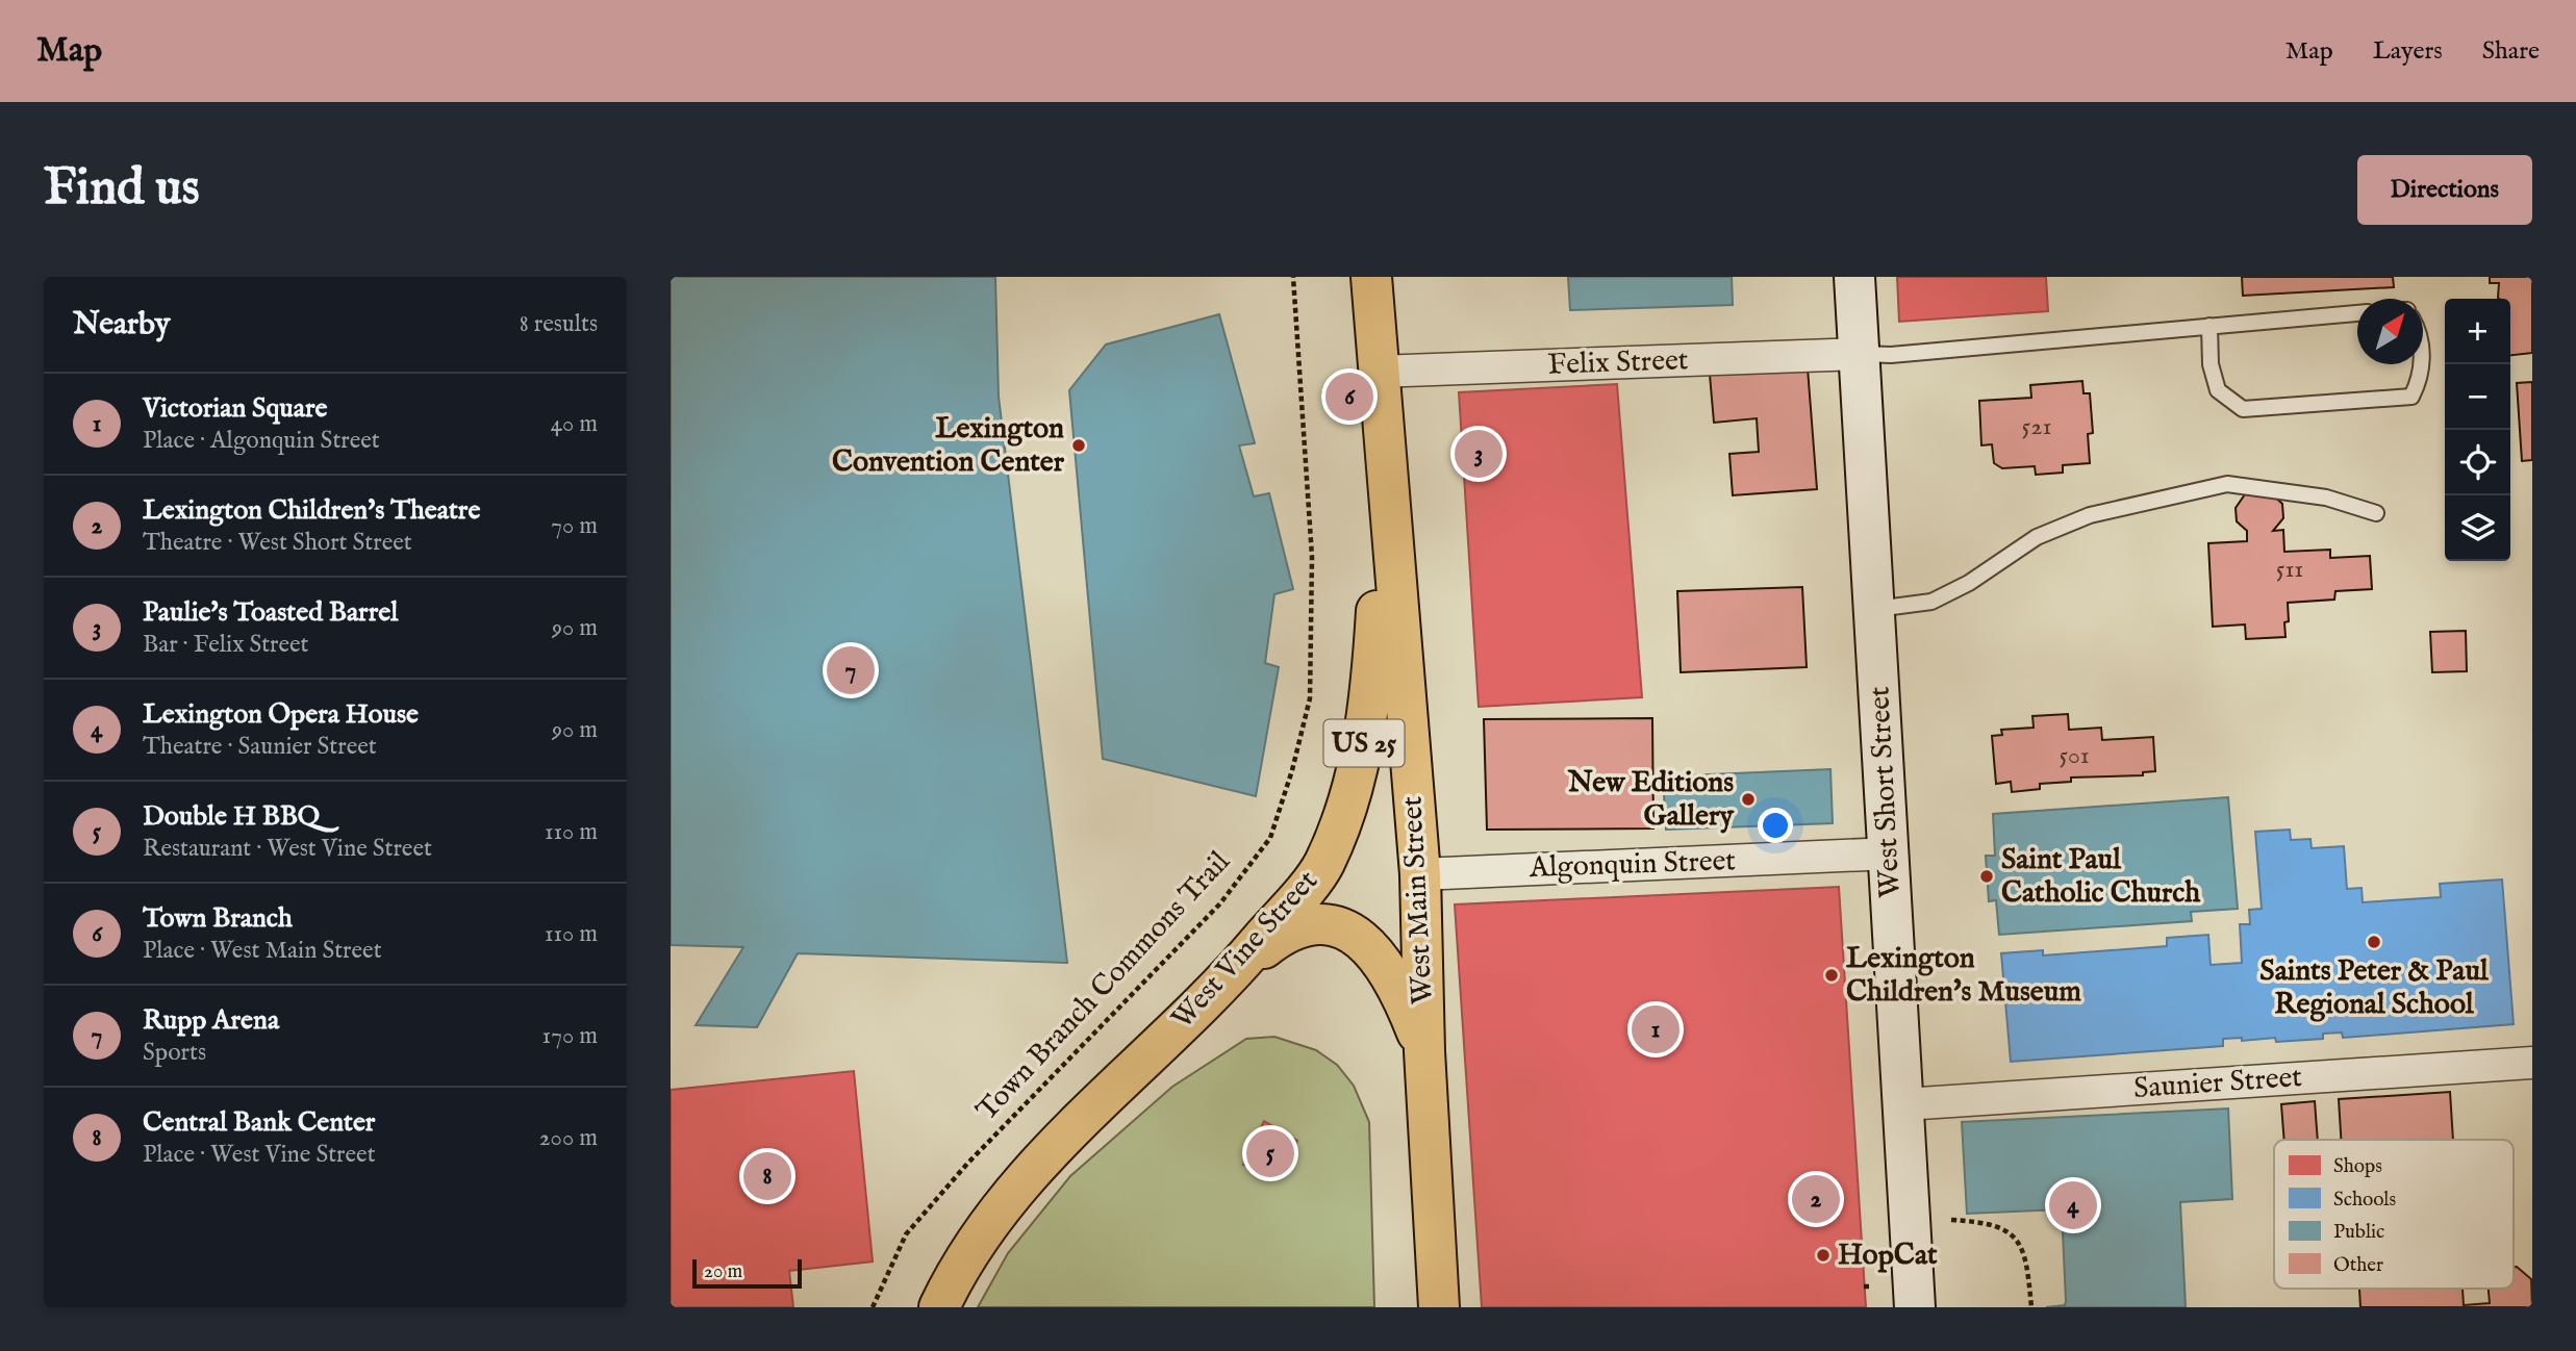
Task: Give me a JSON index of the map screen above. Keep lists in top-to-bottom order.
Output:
{
  "streets": {
    "main road": [
      "US 25",
      "West Short Street",
      "West Main Street",
      "West Vine Street"
    ],
    "street": ["Felix Street", "Algonquin Street", "Saunier Street"],
    "path": ["Town Branch Commons Trail"]
  },
  "crossings": [
    ["Felix Street", "West Short Street"],
    ["Felix Street", "West Main Street"],
    ["West Short Street", "Algonquin Street"],
    ["West Short Street", "Saunier Street"],
    ["Algonquin Street", "West Main Street"],
    ["West Main Street", "West Vine Street"]
  ],
  "places": [
    "Lexington Convention Center",
    "New Editions Gallery",
    "Saint Paul Catholic Church",
    "Saints Peter & Paul Regional School",
    "Lexington Children's Museum",
    "HopCat"
  ],
  "house_numbers": ["521", "511", "501"],
  "legend": [
    "Shops",
    "Schools",
    "Public",
    "Other"
  ],
  "scale_bar": "20 m",
  "north": "top right",
  "page": {
    "header": "Map",
    "nav": ["Map", "Layers", "Share"],
    "buttons": "Directions",
    "title": "Find us",
    "heading": ["Nearby", "8 results"],
    "map_buttons": ["+", "−"],
    "pins": [
      "6",
      "3",
      "7",
      "1",
      "5",
      "8",
      "2",
      "4"
    ],
    "list": [
      {
        "mark": "1",
        "name": "Victorian Square",
        "note": "Place · Algonquin Street",
        "value": "40 m"
      },
      {
        "mark": "2",
        "name": "Lexington Children's Theatre",
        "note": "Theatre · West Short Street",
        "value": "70 m"
      },
      {
        "mark": "3",
        "name": "Paulie's Toasted Barrel",
        "note": "Bar · Felix Street",
        "value": "90 m"
      },
      {
        "mark": "4",
        "name": "Lexington Opera House",
        "note": "Theatre · Saunier Street",
        "value": "90 m"
      },
      {
        "mark": "5",
        "name": "Double H BBQ",
        "note": "Restaurant · West Vine Street",
        "value": "110 m"
      },
      {
        "mark": "6",
        "name": "Town Branch",
        "note": "Place · West Main Street",
        "value": "110 m"
      },
      {
        "mark": "7",
        "name": "Rupp Arena",
        "note": "Sports",
        "value": "170 m"
      },
      {
        "mark": "8",
        "name": "Central Bank Center",
        "note": "Place · West Vine Street",
        "value": "200 m"
      }
    ],
    "scale": "20 m"
  }
}
